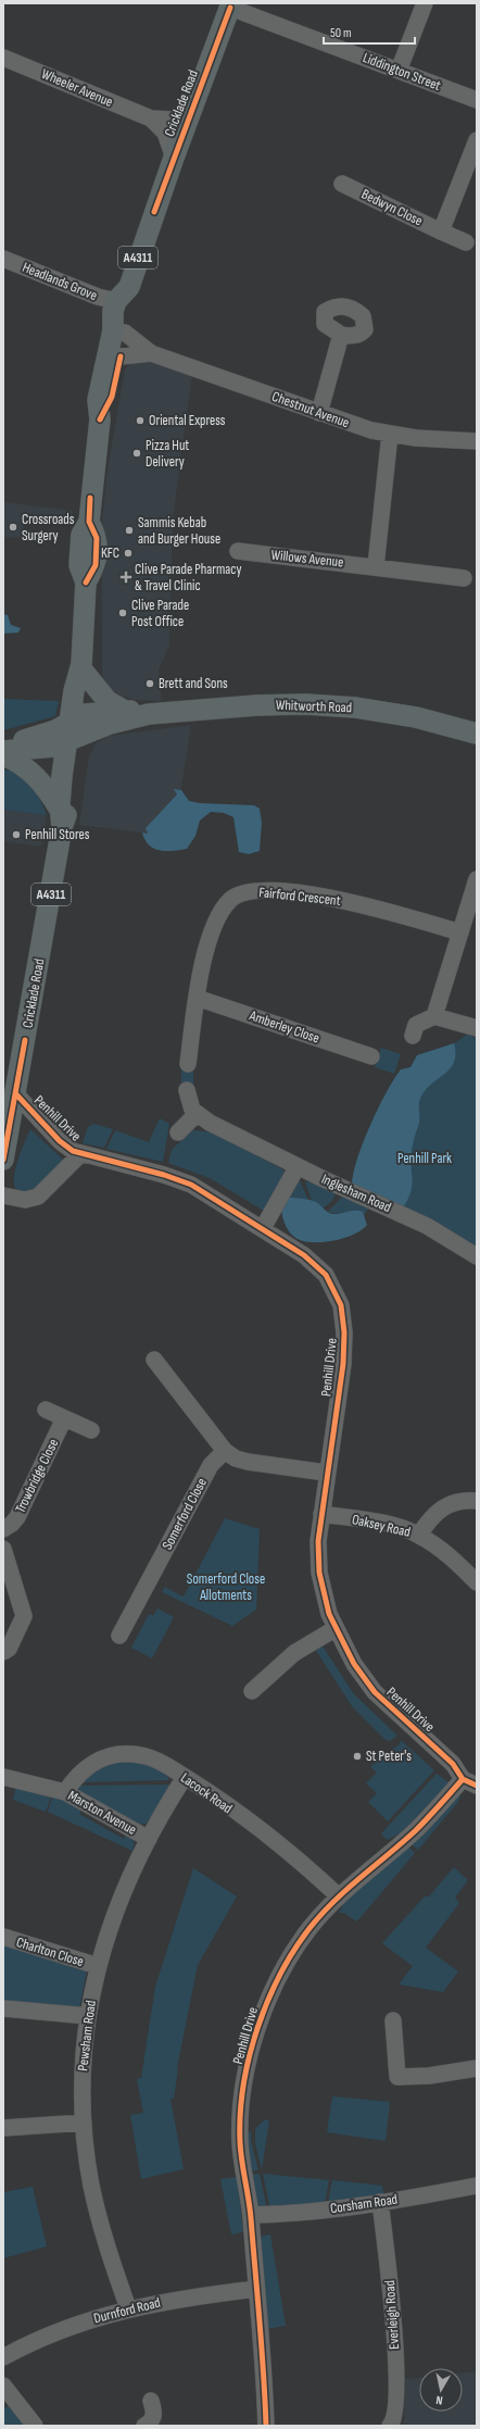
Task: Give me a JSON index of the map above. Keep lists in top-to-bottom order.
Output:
{
  "streets": {
    "main road": ["Cricklade Road", "A4311", "Whitworth Road"],
    "street": [
      "Liddington Street",
      "Wheeler Avenue",
      "Bedwyn Close",
      "Headlands Grove",
      "Chestnut Avenue",
      "Willows Avenue",
      "Fairford Crescent",
      "Amberley Close",
      "Penhill Drive",
      "Inglesham Road",
      "Trowbridge Close",
      "Somerford Close",
      "Oaksey Road",
      "Lacock Road",
      "Marston Avenue",
      "Charlton Close",
      "Pewsham Road",
      "Corsham Road",
      "Durnford Road",
      "Everleigh Road"
    ]
  },
  "crossings": [
    ["Liddington Street", "Cricklade Road"],
    ["Wheeler Avenue", "Cricklade Road"],
    ["Cricklade Road", "Headlands Grove"],
    ["Cricklade Road", "Chestnut Avenue"],
    ["Cricklade Road", "Whitworth Road"],
    ["Cricklade Road", "Penhill Drive"],
    ["Fairford Crescent", "Amberley Close"],
    ["Penhill Drive", "Oaksey Road"],
    ["Penhill Drive", "Lacock Road"],
    ["Penhill Drive", "Corsham Road"],
    ["Penhill Drive", "Durnford Road"],
    ["Lacock Road", "Marston Avenue"],
    ["Lacock Road", "Pewsham Road"],
    ["Marston Avenue", "Pewsham Road"],
    ["Charlton Close", "Pewsham Road"],
    ["Pewsham Road", "Durnford Road"],
    ["Corsham Road", "Everleigh Road"]
  ],
  "parks": ["Penhill Park", "Somerford Close Allotments"],
  "places": {
    "other": [
      "Oriental Express",
      "Pizza Hut Delivery",
      "Crossroads Surgery",
      "Sammis Kebab and Burger House",
      "KFC",
      "Clive Parade Post Office",
      "Brett and Sons",
      "Penhill Stores",
      "St Peter's"
    ],
    "health": ["Clive Parade Pharmacy & Travel Clinic"]
  },
  "scale_bar": "50 m",
  "north": "bottom"
}
